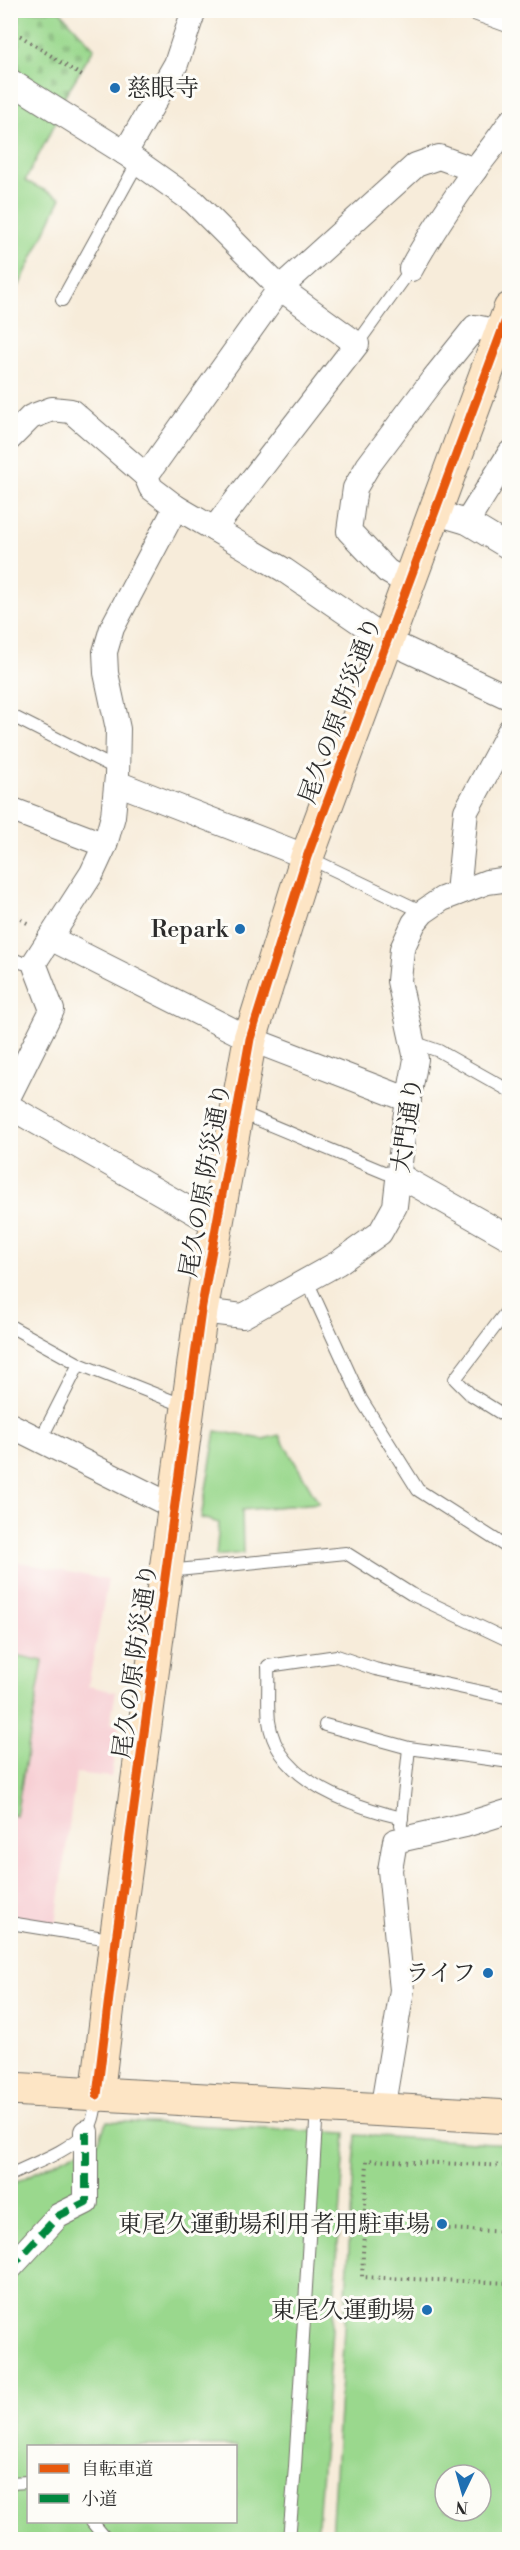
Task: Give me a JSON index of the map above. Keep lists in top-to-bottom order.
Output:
{
  "streets": {
    "street": ["尾久の原 防災通り", "大門通り"]
  },
  "crossings": [
    ["尾久の原 防災通り", "大門通り"]
  ],
  "places": [
    "慈眼寺",
    "Repark",
    "ライフ",
    "東尾久運動場利用者用駐車場",
    "東尾久運動場"
  ],
  "legend": ["自転車道", "小道"],
  "north": "bottom"
}
